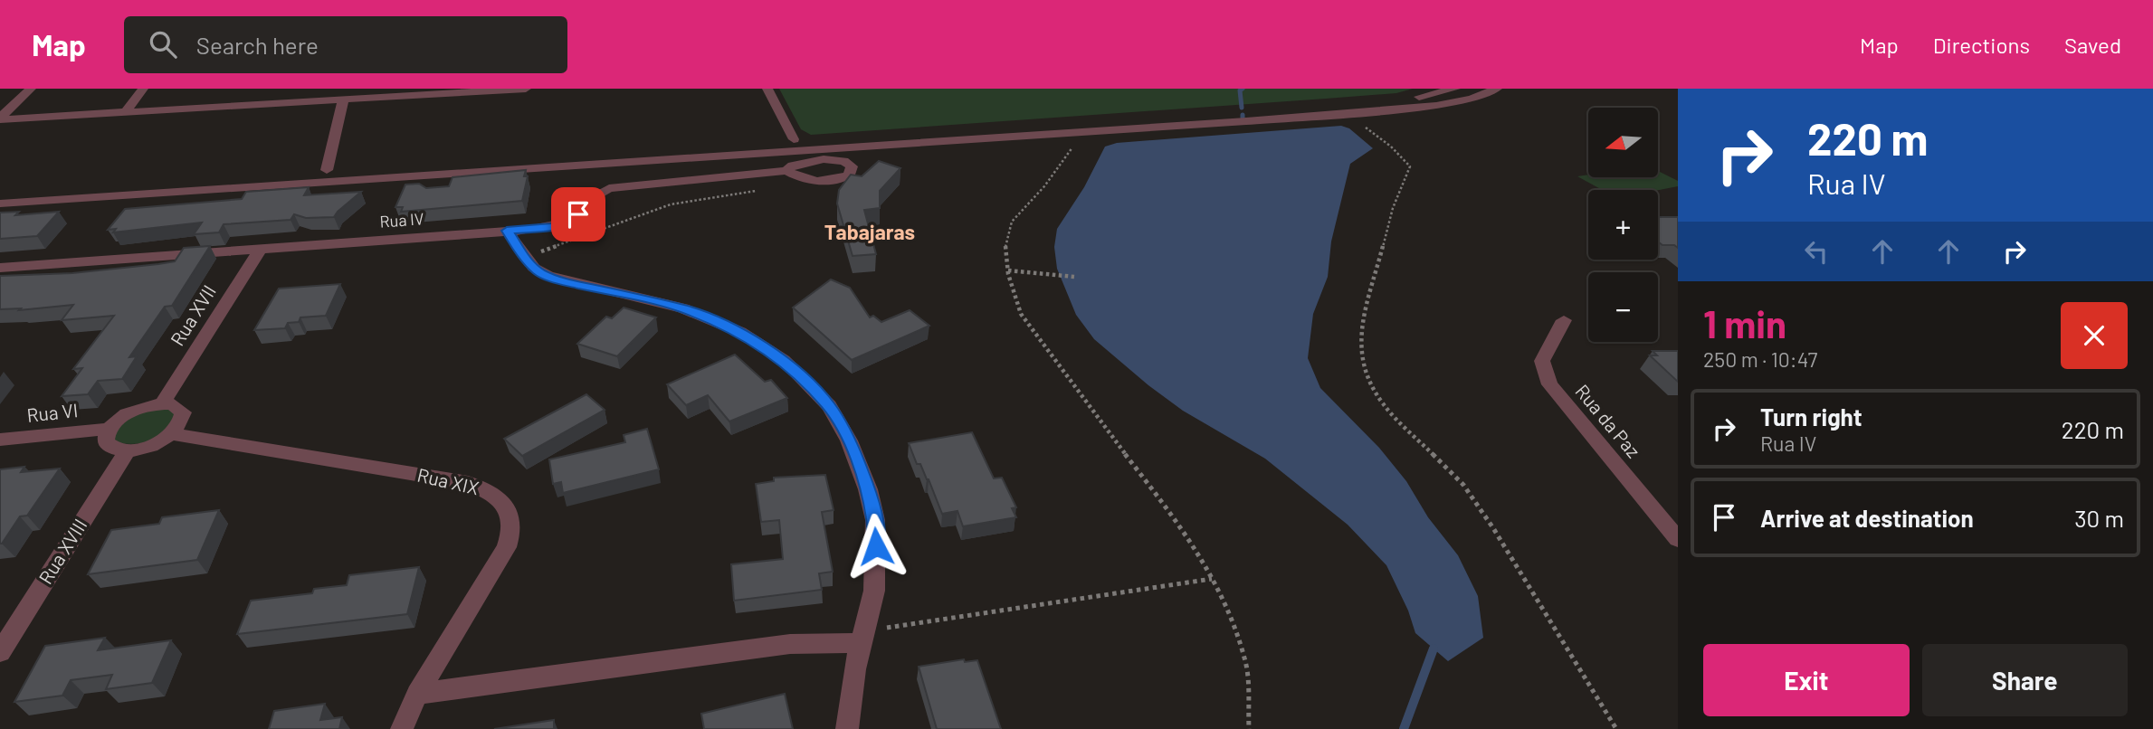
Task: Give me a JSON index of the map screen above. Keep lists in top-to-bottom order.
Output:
{
  "streets": {
    "street": [
      "Rua IV",
      "Rua XVII",
      "Rua VI",
      "Rua da Paz",
      "Rua XIX",
      "Rua XVIII"
    ]
  },
  "crossings": [
    ["Rua IV", "Rua XVII"]
  ],
  "districts": ["Tabajaras"],
  "north": "left",
  "page": {
    "header": "Map",
    "search": "Search here",
    "nav": ["Map", "Directions", "Saved"],
    "turn": ["220 m", "Rua IV"],
    "map_buttons": ["+", "−"],
    "heading": ["1 min", "250 m · 10:47"],
    "list": [
      {
        "name": "Turn right",
        "note": "Rua IV",
        "value": "220 m"
      },
      {
        "name": "Arrive at destination",
        "value": "30 m"
      }
    ],
    "buttons": ["Exit", "Share"]
  }
}
